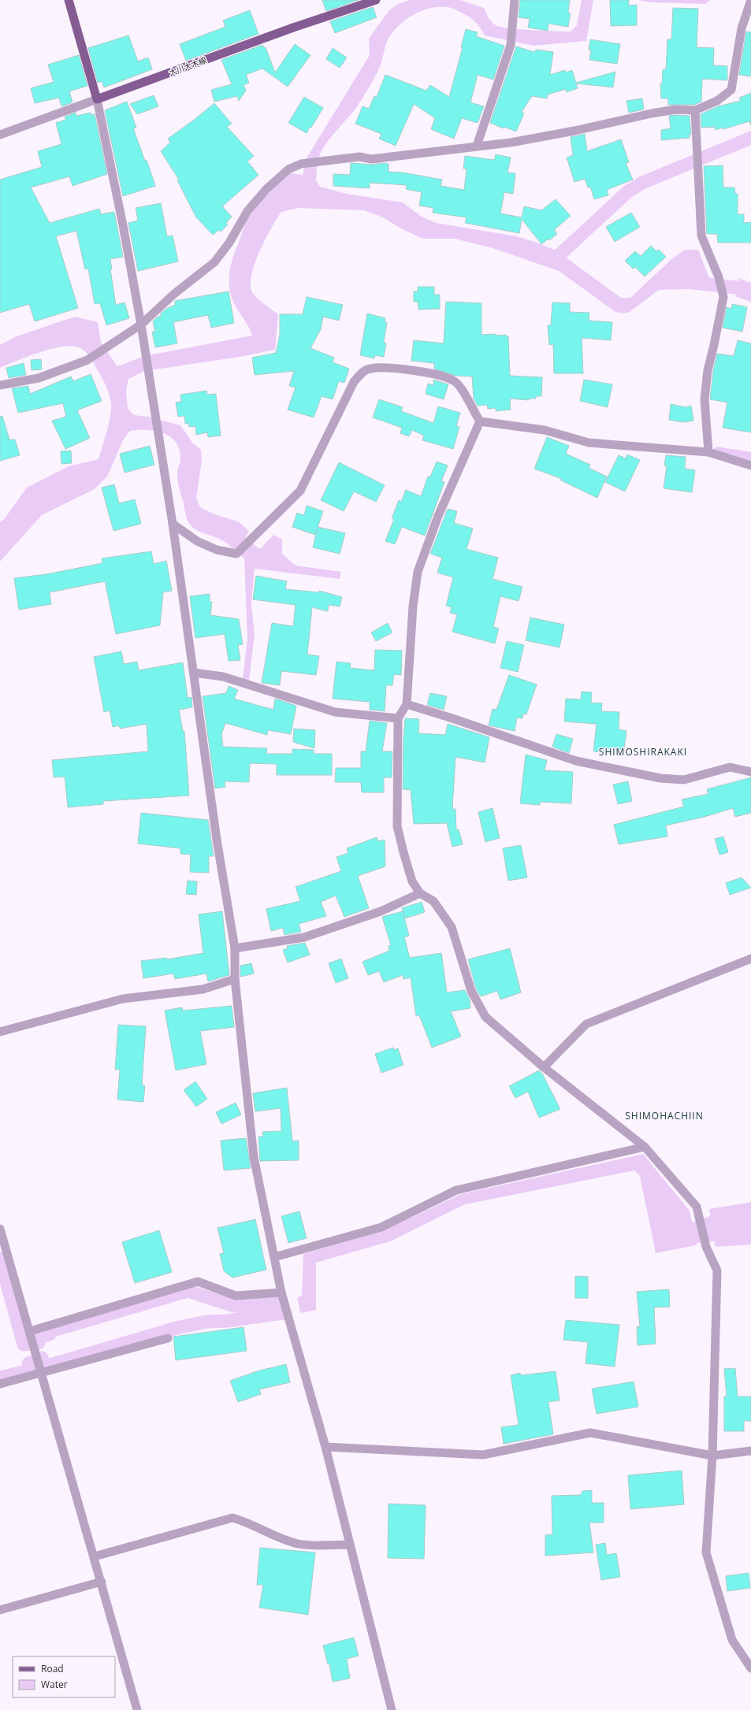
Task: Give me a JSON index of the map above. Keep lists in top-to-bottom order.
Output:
{
  "streets": {
    "main road": ["大川大木線"]
  },
  "districts": ["SHIMOSHIRAKAKI", "SHIMOHACHIIN"],
  "legend": ["Road", "Water"]
}
